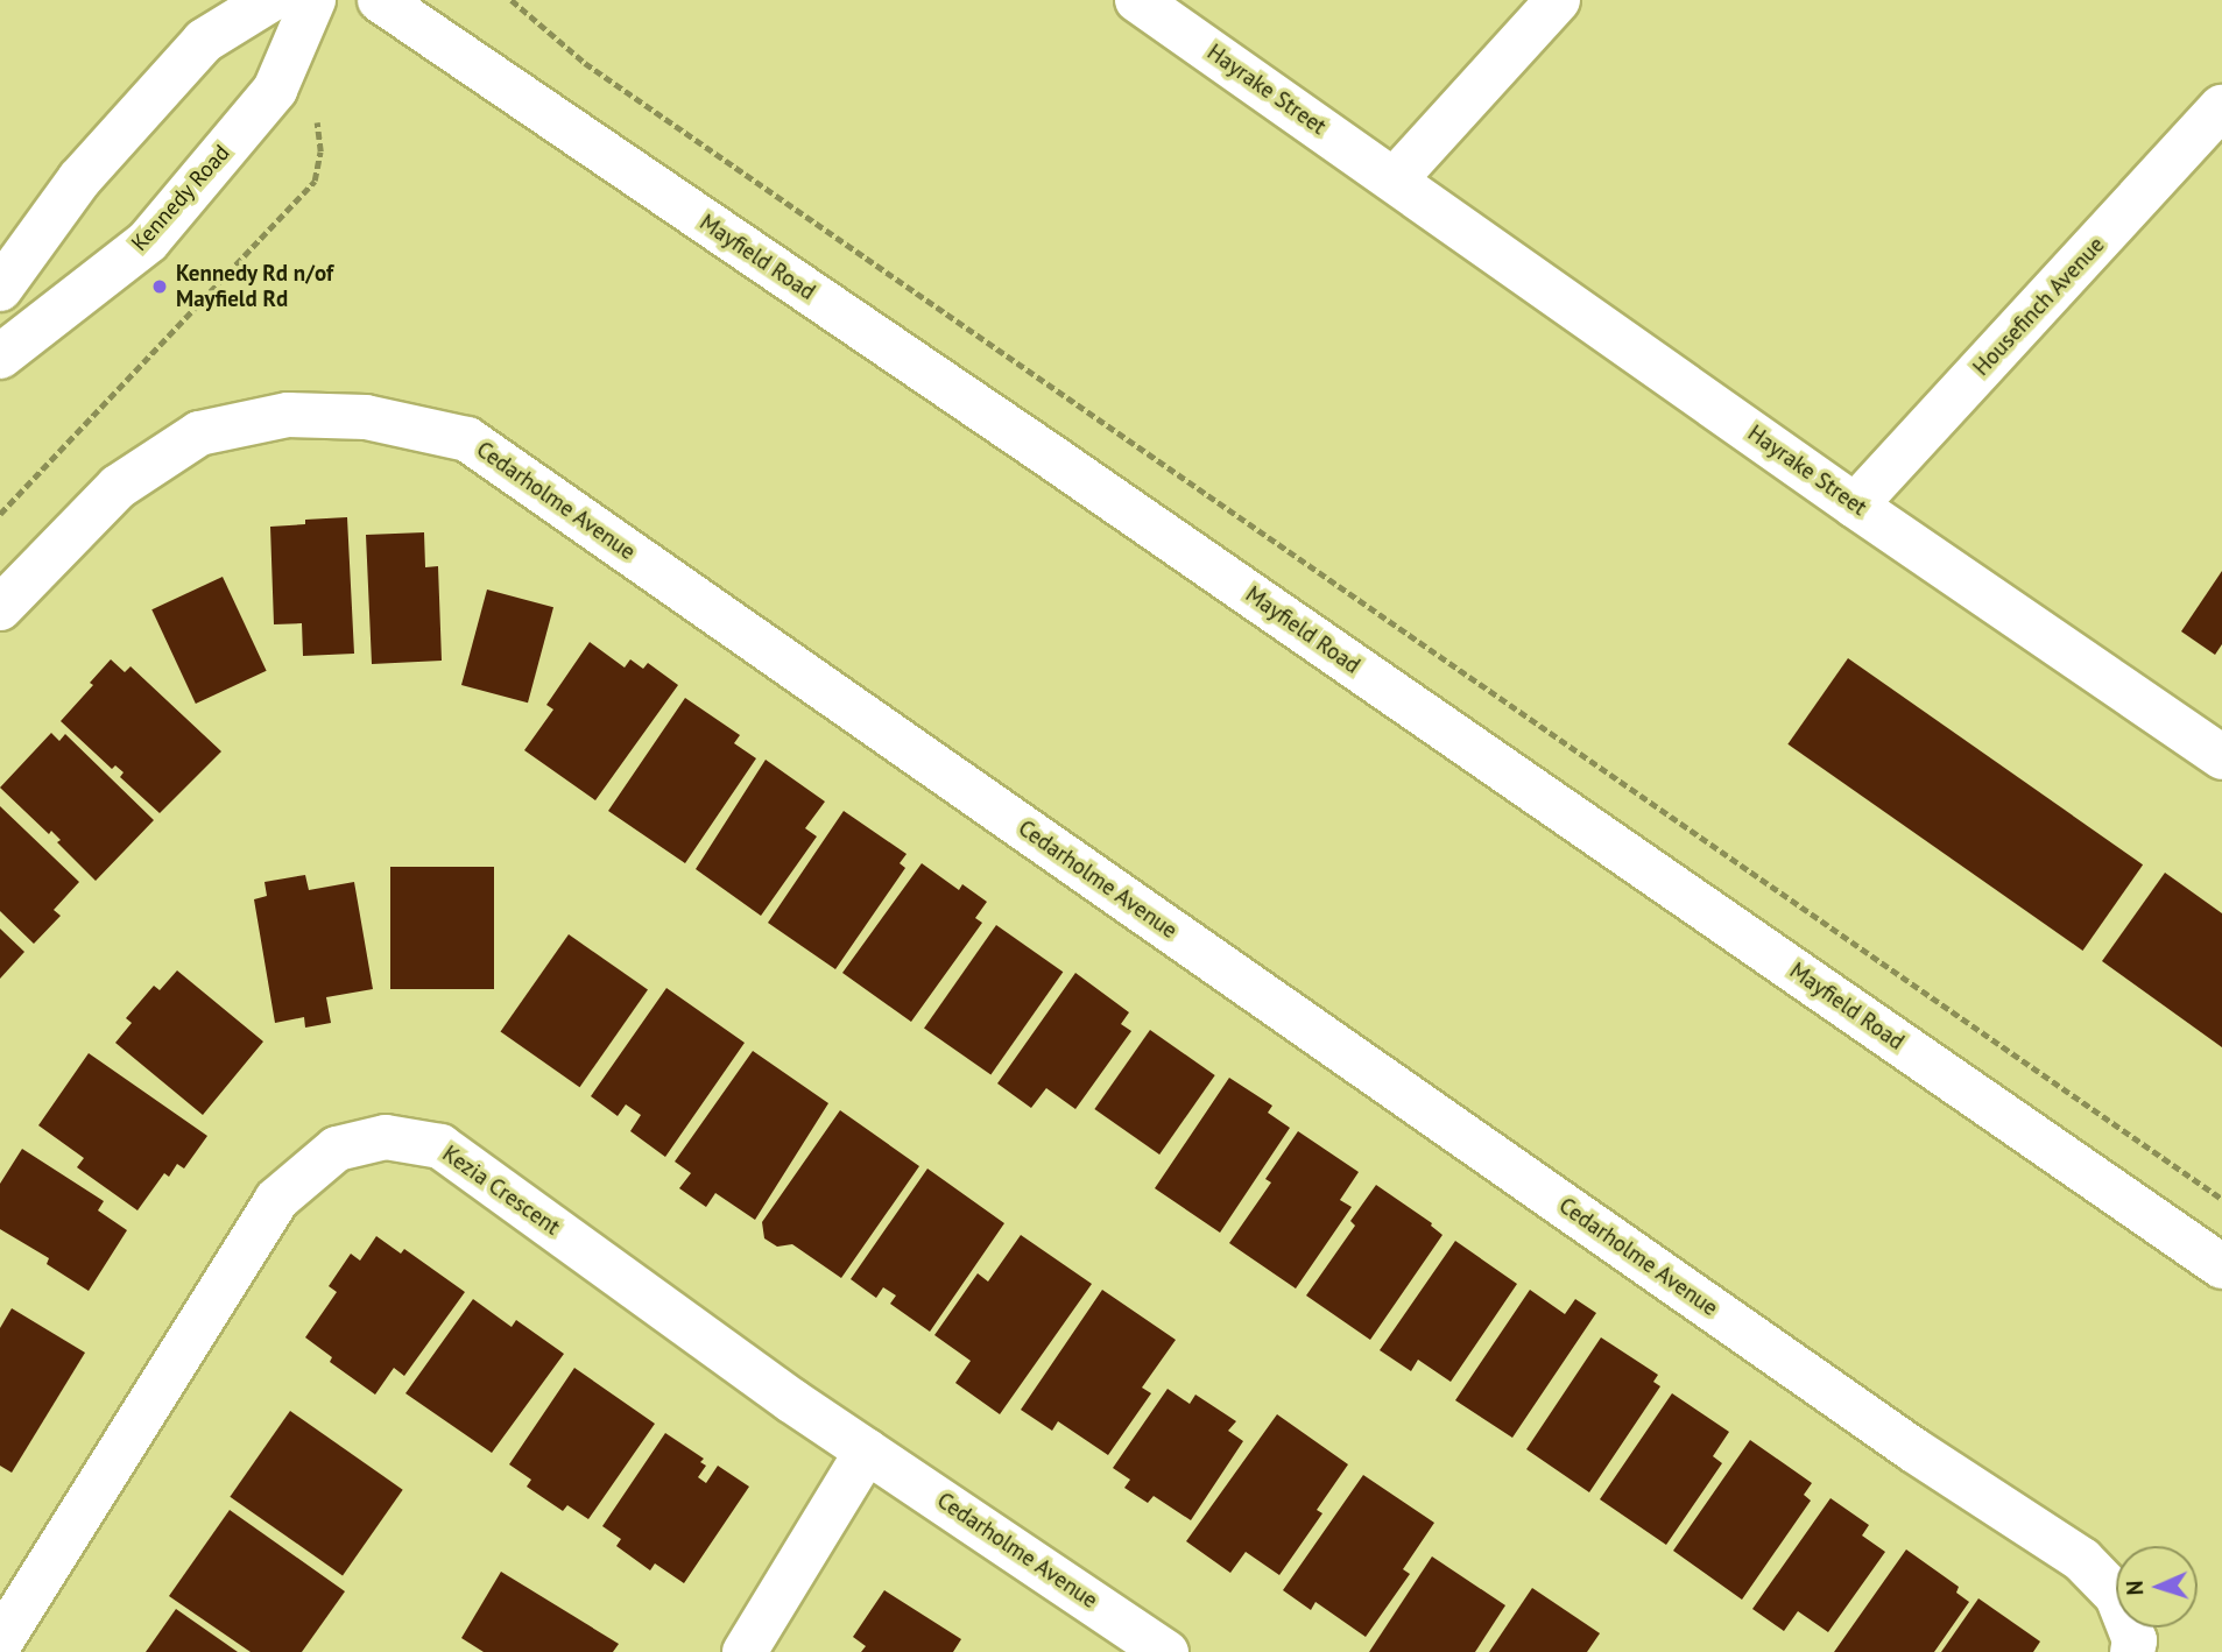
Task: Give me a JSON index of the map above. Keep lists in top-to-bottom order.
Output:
{
  "streets": {
    "street": [
      "Hayrake Street",
      "Kennedy Road",
      "Mayfield Road",
      "Housefinch Avenue",
      "Cedarholme Avenue",
      "Kezia Crescent"
    ]
  },
  "crossings": [
    ["Hayrake Street", "Housefinch Avenue"],
    ["Cedarholme Avenue", "Kezia Crescent"]
  ],
  "places": ["Kennedy Rd n/of Mayfield Rd"],
  "north": "left"
}
